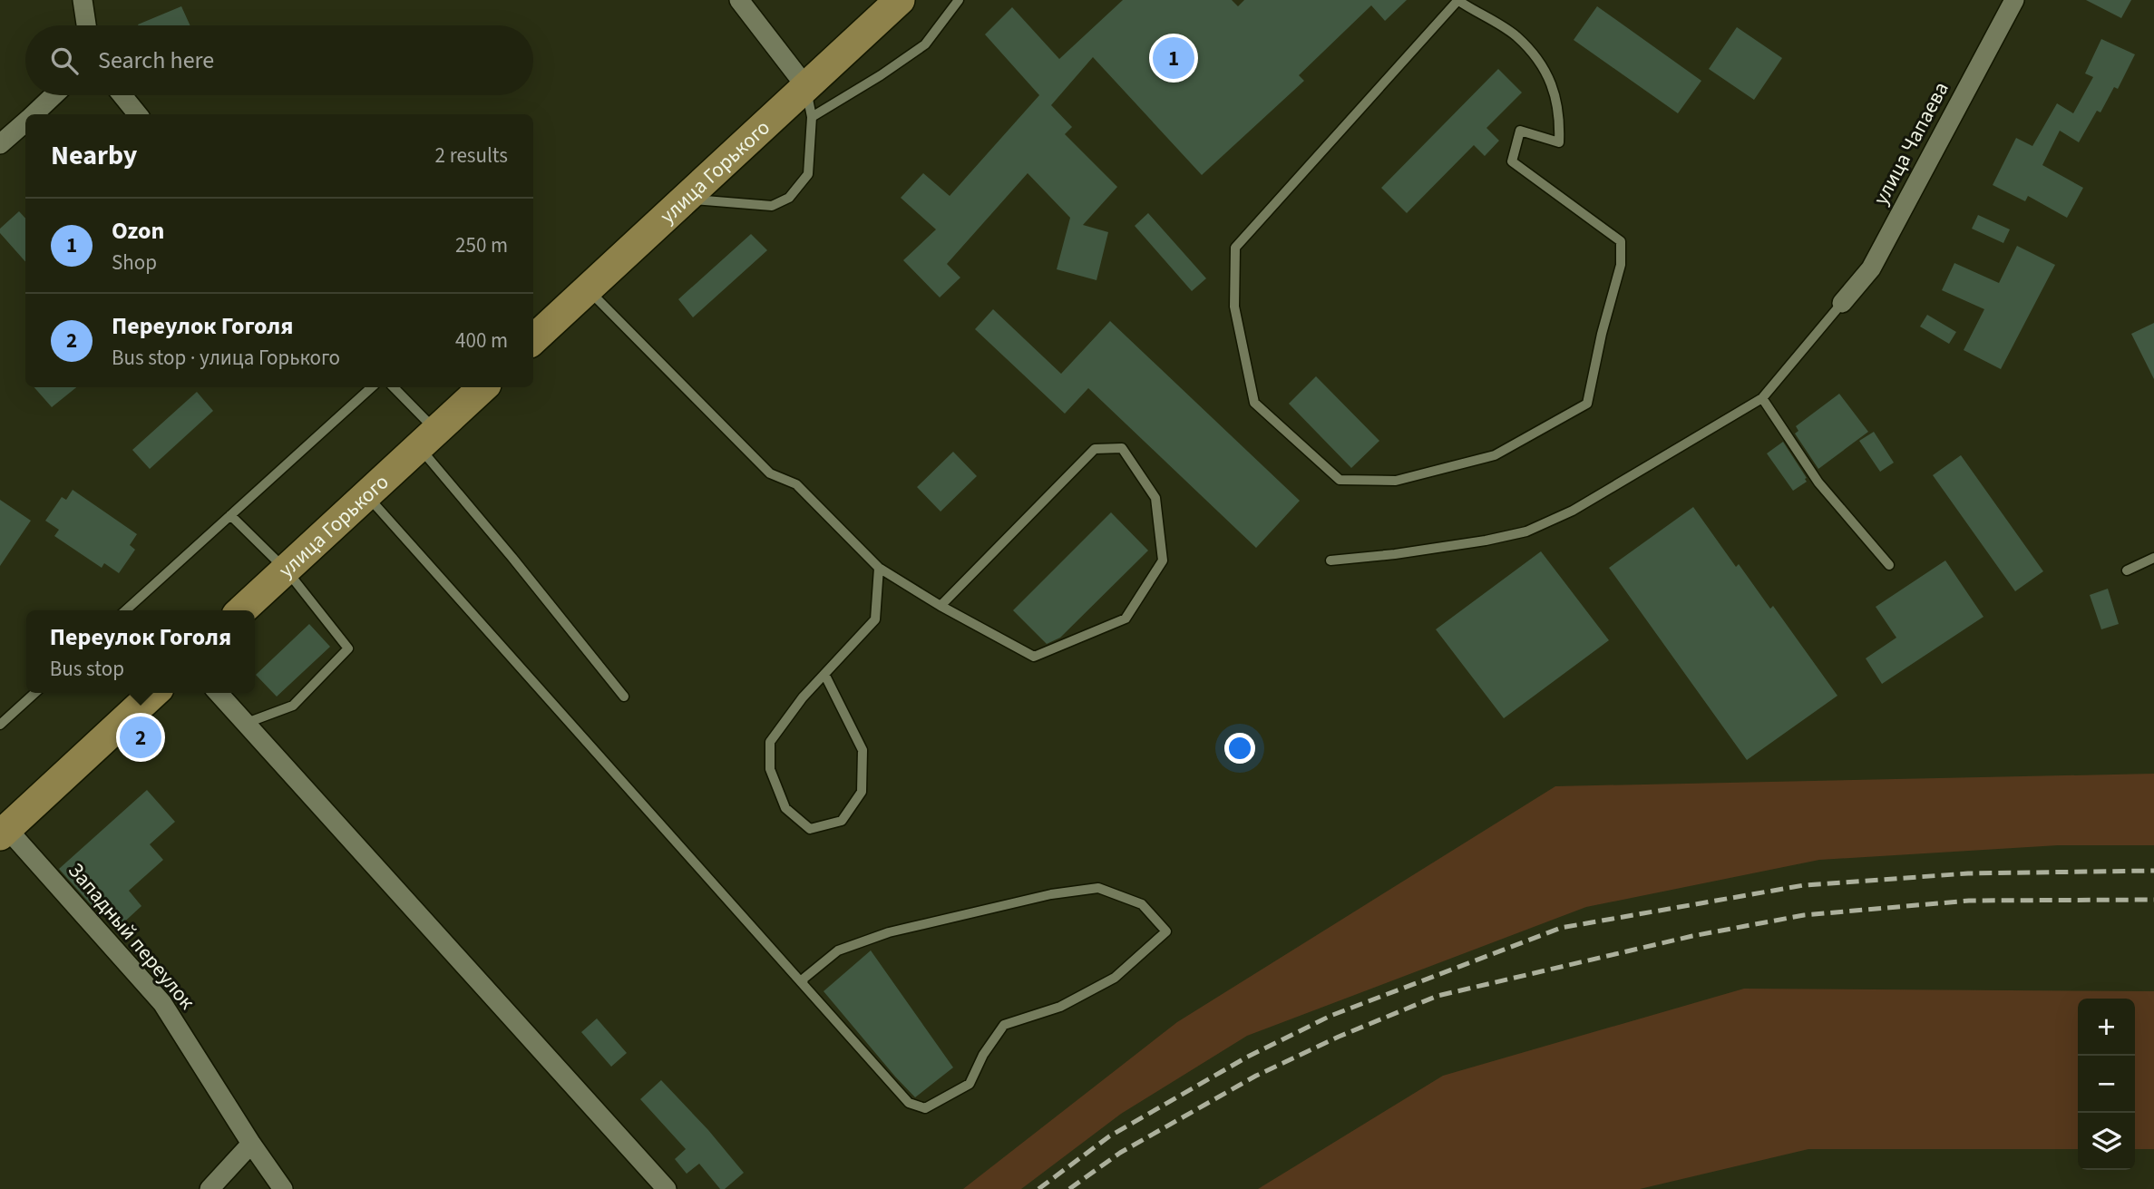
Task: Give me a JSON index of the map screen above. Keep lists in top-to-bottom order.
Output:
{
  "streets": {
    "main road": ["улица Горького"],
    "street": ["улица Чапаева", "Западный переулок"]
  },
  "page": {
    "search": "Search here",
    "pins": ["1", "2"],
    "heading": ["Nearby", "2 results"],
    "list": [
      {
        "mark": "1",
        "name": "Ozon",
        "note": "Shop",
        "value": "250 m"
      },
      {
        "mark": "2",
        "name": "Переулок Гоголя",
        "note": "Bus stop · улица Горького",
        "value": "400 m"
      }
    ],
    "popup": ["Переулок Гоголя", "Bus stop"],
    "map_buttons": ["+", "−"]
  }
}
